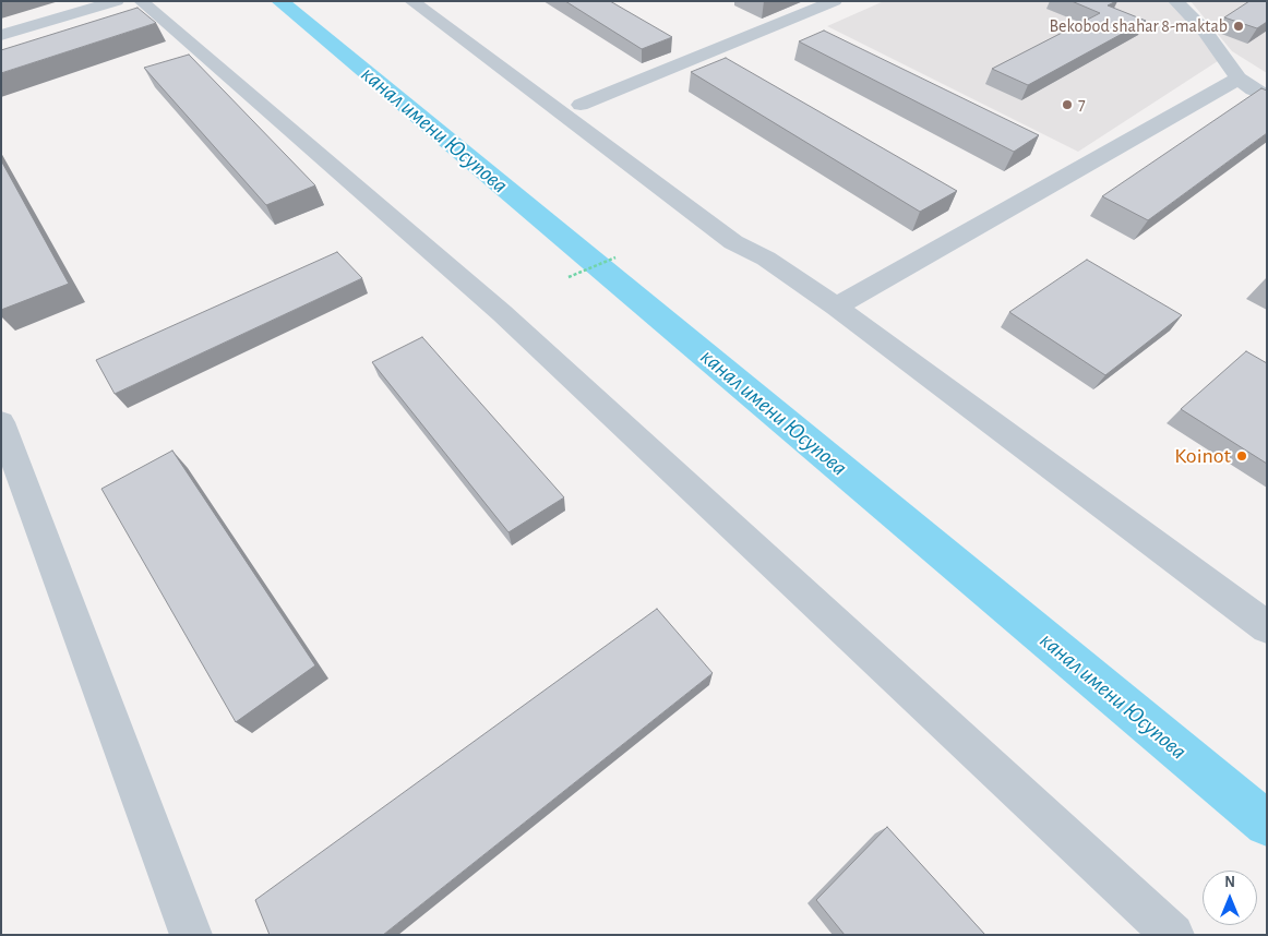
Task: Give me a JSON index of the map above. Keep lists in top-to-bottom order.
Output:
{
  "water": ["канал имени Юсупова"],
  "places": ["Bekobod shahar 8-maktab", "7", "Koinot"],
  "north": "top"
}
